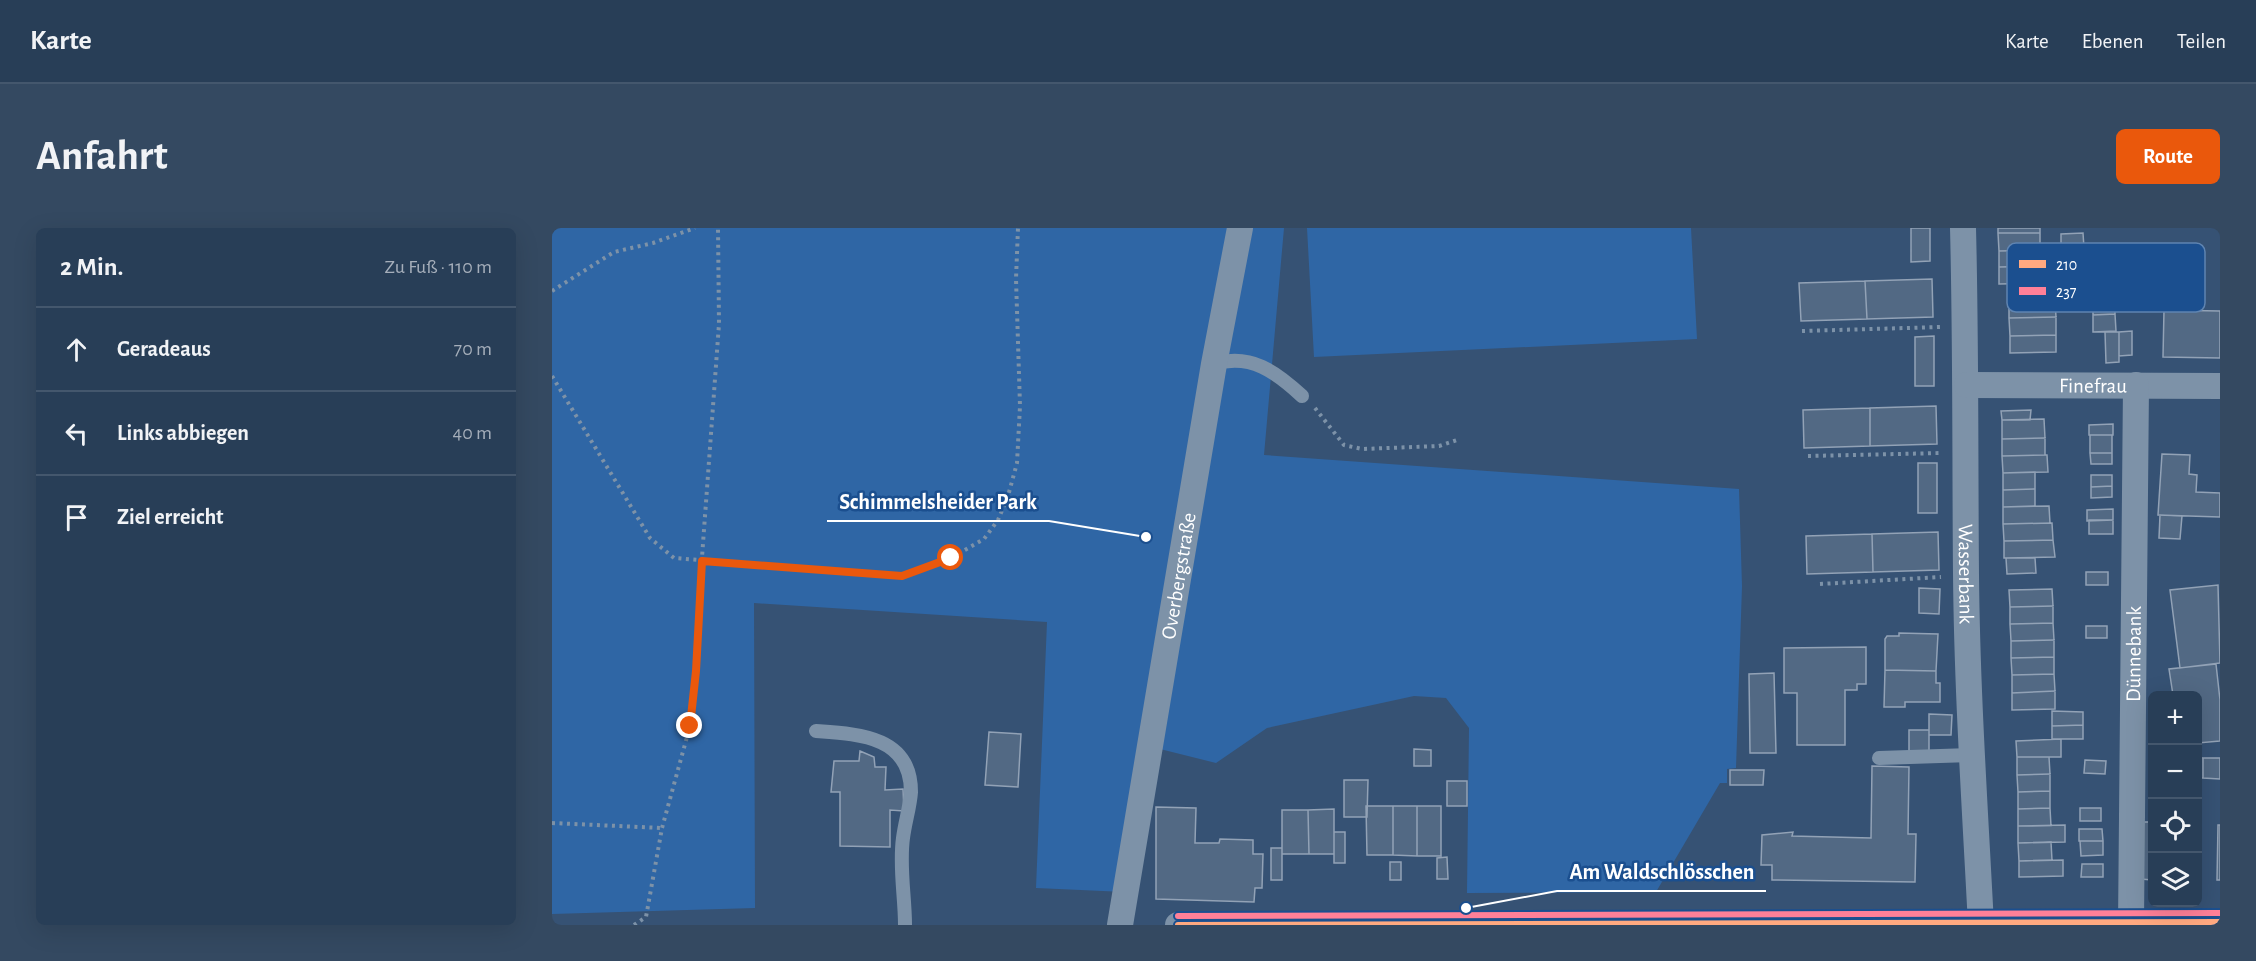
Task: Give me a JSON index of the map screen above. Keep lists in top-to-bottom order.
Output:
{
  "streets": {
    "street": [
      "Finefrau",
      "Wasserbank",
      "Overbergstraße",
      "Dünnebank"
    ]
  },
  "crossings": [
    ["Finefrau", "Wasserbank"],
    ["Finefrau", "Dünnebank"]
  ],
  "places": ["Schimmelsheider Park", "Am Waldschlösschen"],
  "lines": ["transit line 237", "transit line 210"],
  "legend": ["210", "237"],
  "page": {
    "header": "Karte",
    "nav": ["Karte", "Ebenen", "Teilen"],
    "buttons": "Route",
    "title": "Anfahrt",
    "heading": ["2 Min.", "Zu Fuß · 110 m"],
    "list": [
      ["Geradeaus", "70 m"],
      ["Links abbiegen", "40 m"],
      "Ziel erreicht"
    ],
    "map_buttons": ["+", "−"]
  }
}
